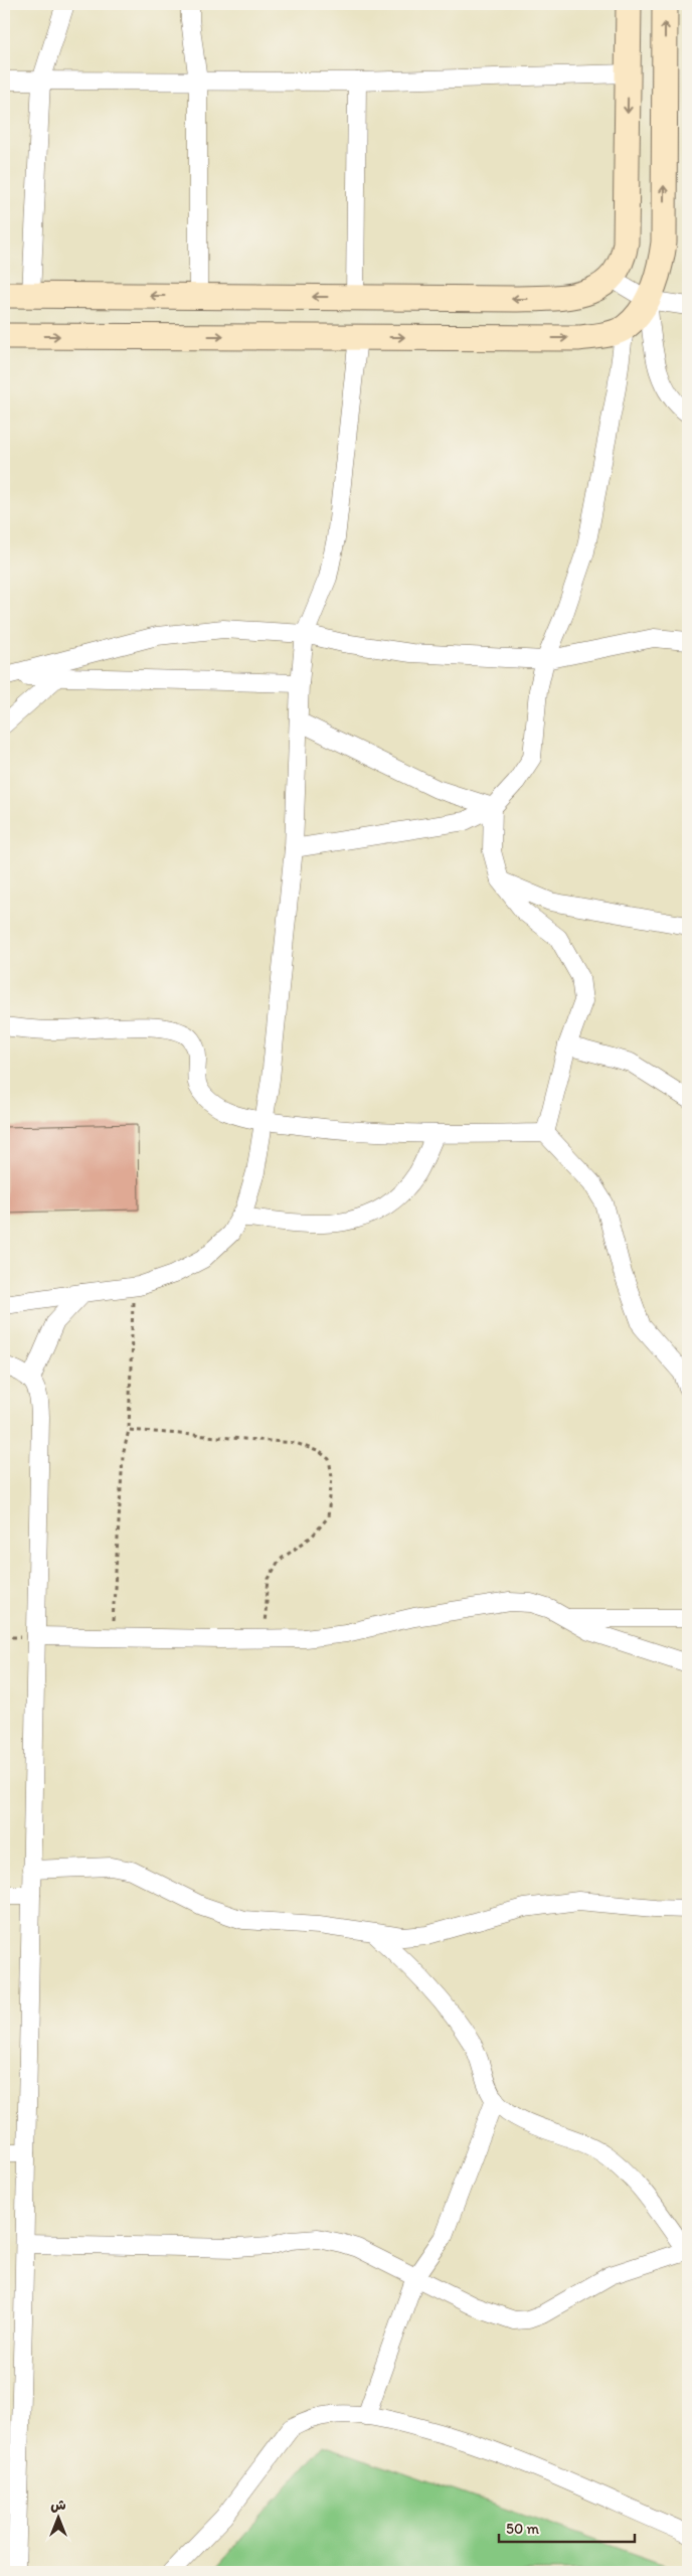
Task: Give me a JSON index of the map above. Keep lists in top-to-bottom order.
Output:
{
  "scale_bar": "50 m",
  "north": "top"
}
